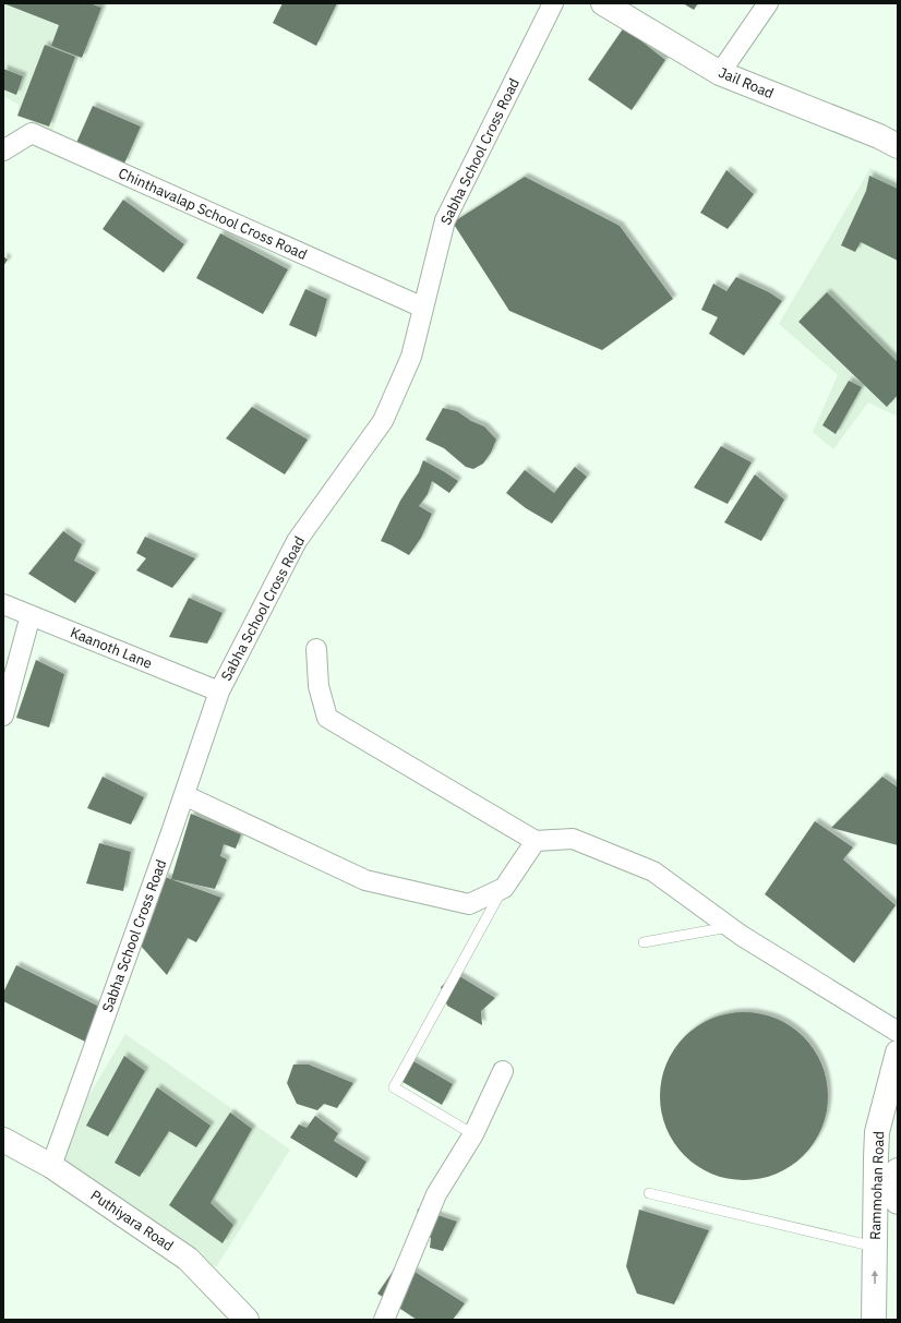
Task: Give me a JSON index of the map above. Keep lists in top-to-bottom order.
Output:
{
  "streets": {
    "main road": ["Jail Road", "Rammohan Road", "Puthiyara Road"],
    "street": ["Sabha School Cross Road", "Chinthavalap School Cross Road", "Kaanoth Lane"]
  },
  "crossings": [
    ["Sabha School Cross Road", "Chinthavalap School Cross Road"],
    ["Sabha School Cross Road", "Kaanoth Lane"],
    ["Sabha School Cross Road", "Puthiyara Road"]
  ]
}
